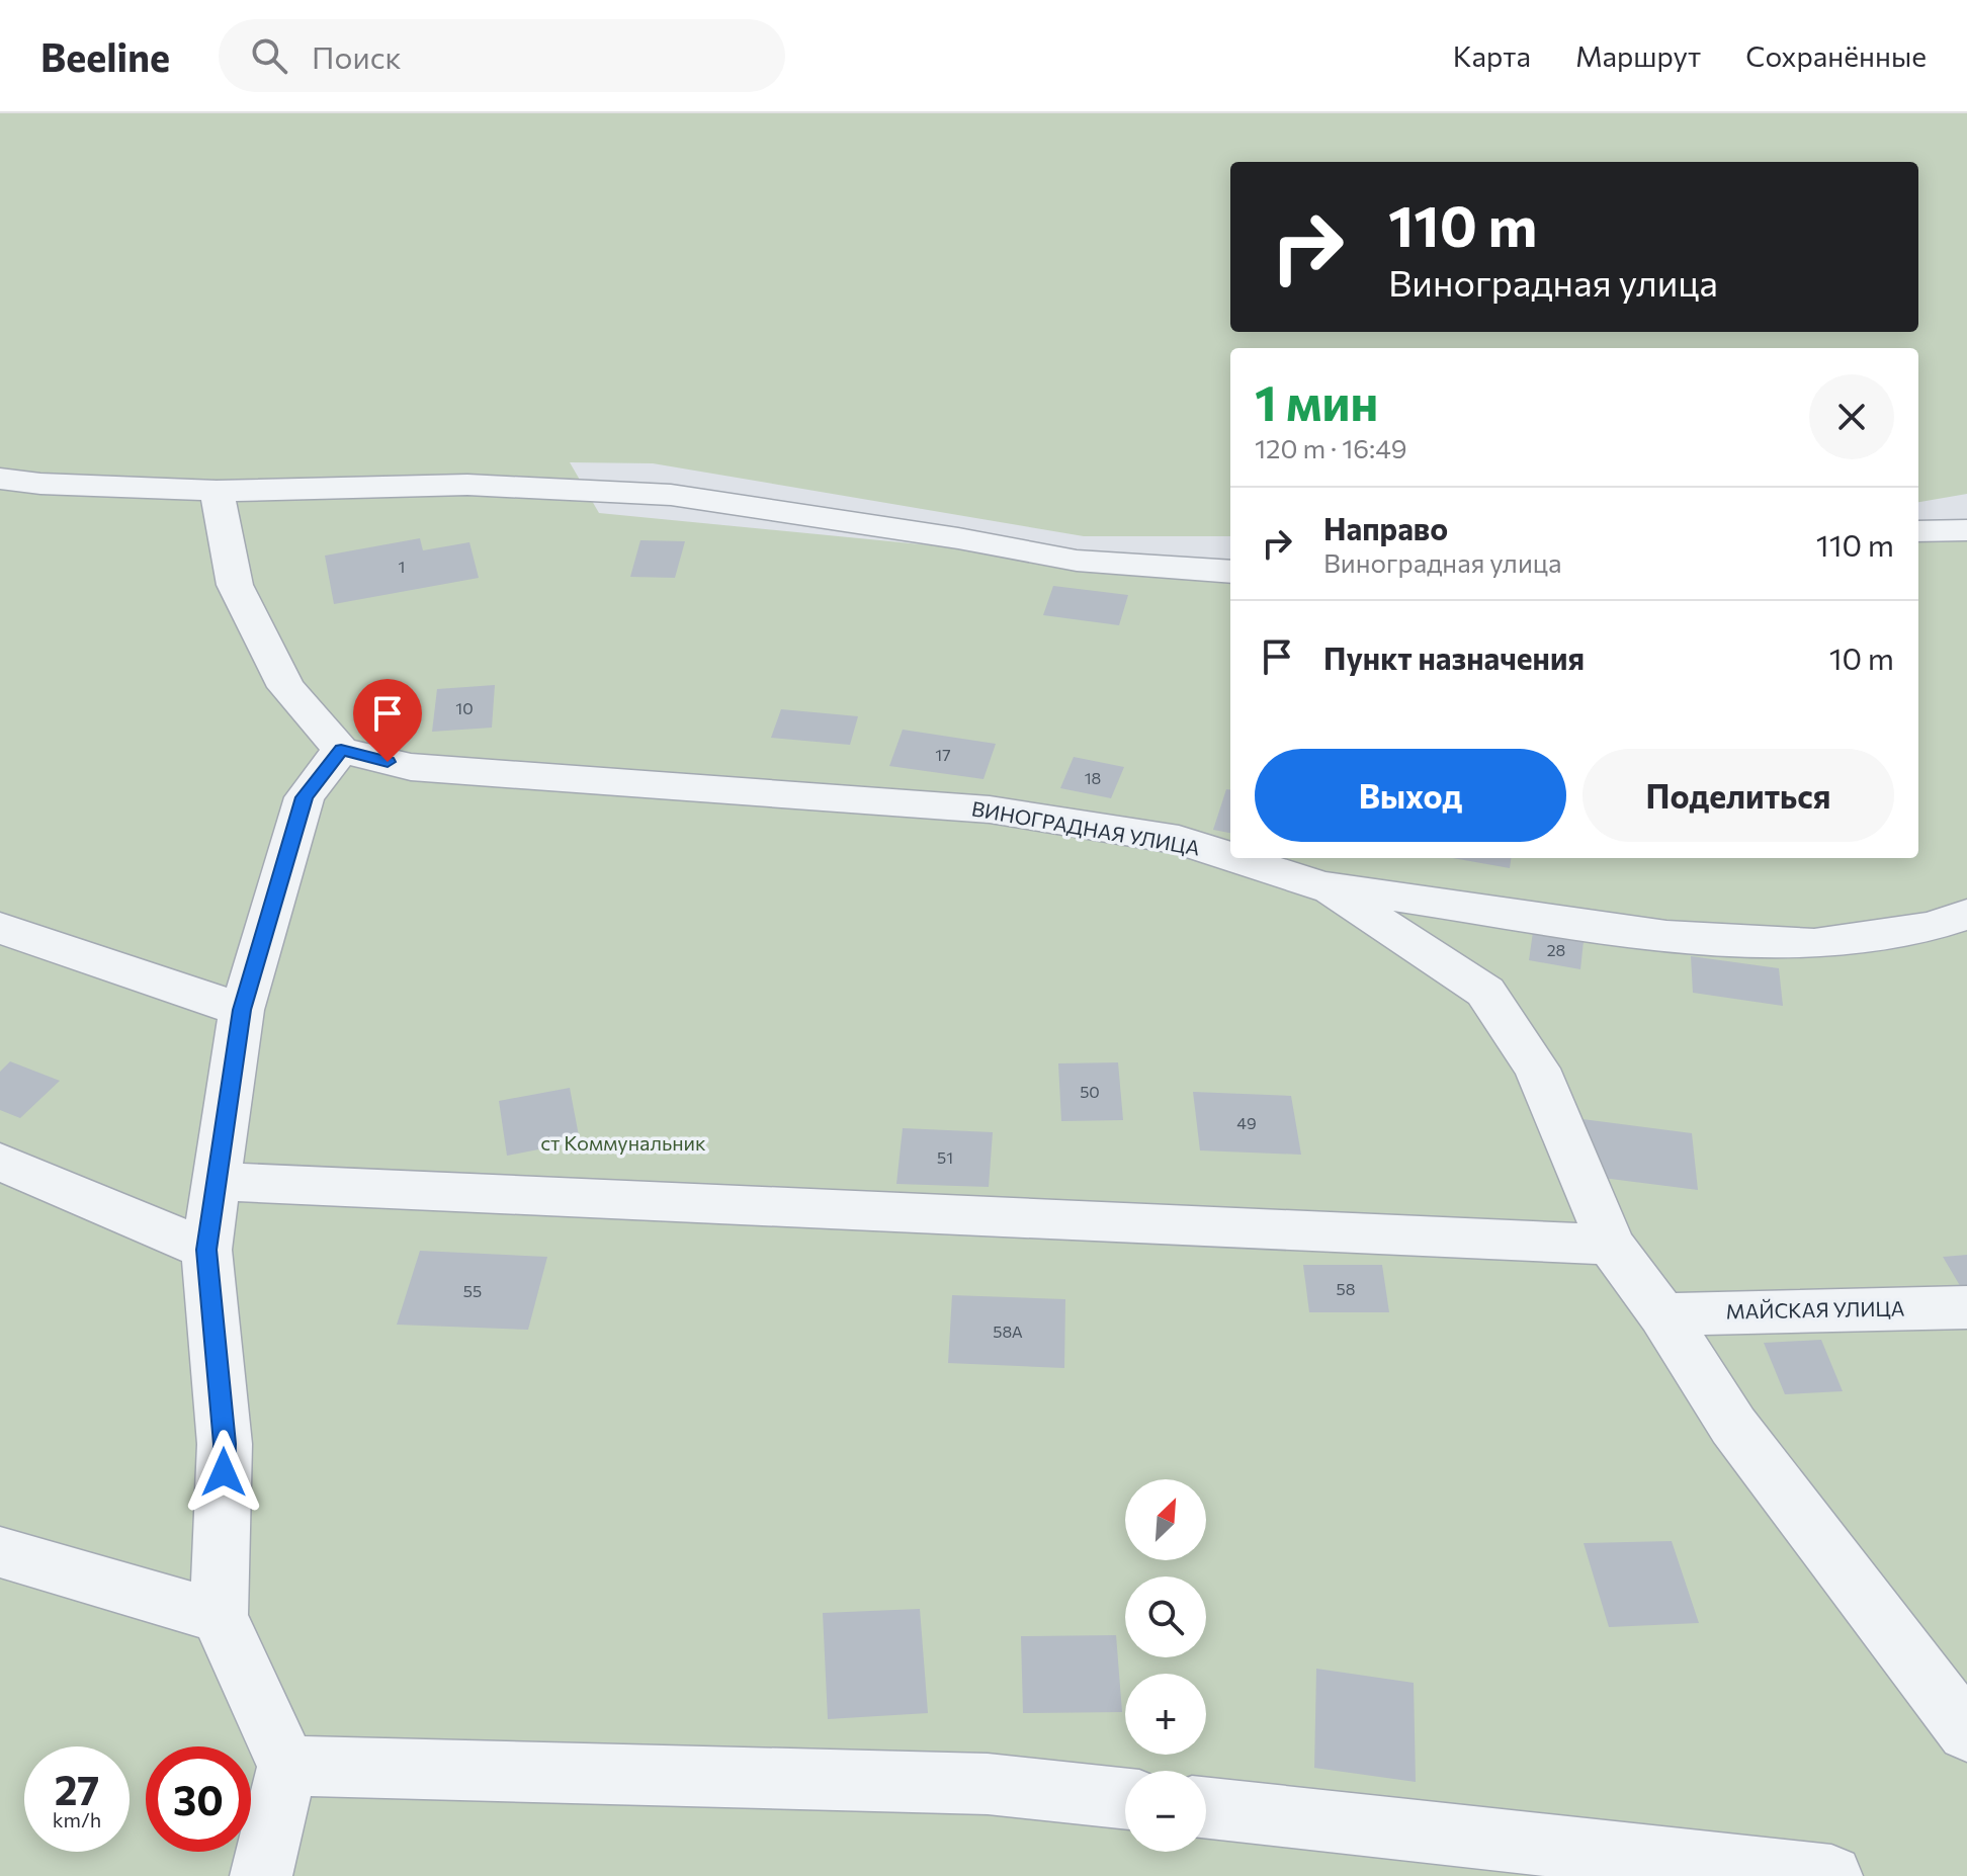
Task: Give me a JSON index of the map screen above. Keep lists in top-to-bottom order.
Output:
{
  "streets": {
    "street": ["ВИНОГРАДНАЯ УЛИЦА", "МАЙСКАЯ УЛИЦА"]
  },
  "parks": ["ст Коммунальник"],
  "house_numbers": [
    "1",
    "10",
    "17",
    "18",
    "28",
    "50",
    "49",
    "51",
    "58",
    "55",
    "58А"
  ],
  "north": "top right",
  "page": {
    "header": "Beeline",
    "search": "Поиск",
    "nav": ["Карта", "Маршрут", "Сохранённые"],
    "turn": ["110 m", "Виноградная улица"],
    "heading": ["1 мин", "120 m · 16:49"],
    "list": [
      {
        "name": "Направо",
        "note": "Виноградная улица",
        "value": "110 m"
      },
      {
        "name": "Пункт назначения",
        "value": "10 m"
      }
    ],
    "buttons": ["Выход", "Поделиться"],
    "map_buttons": ["+", "−"],
    "speed": "27 km/h",
    "limit": "30"
  }
}
